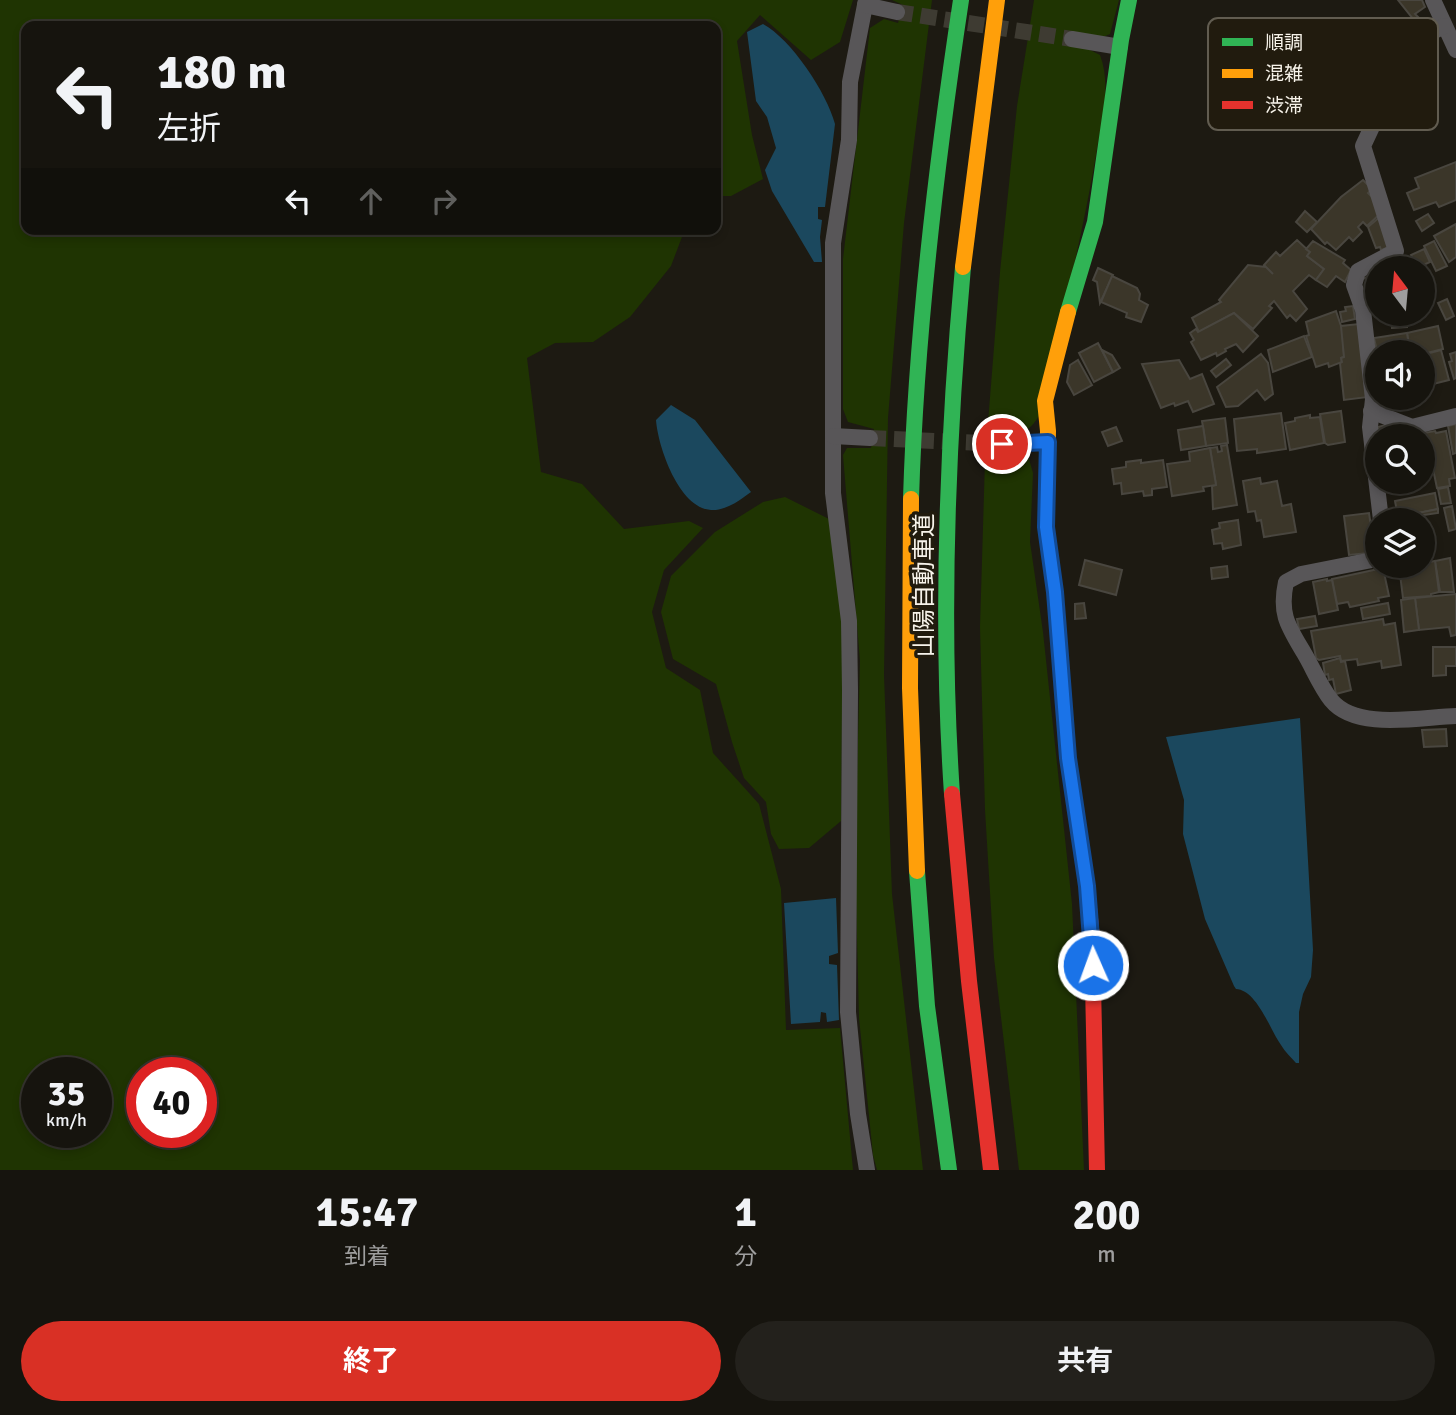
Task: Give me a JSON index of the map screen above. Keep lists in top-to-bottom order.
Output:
{
  "streets": {
    "main road": ["山陽自動車道"]
  },
  "legend": ["順調", "混雑", "渋滞"],
  "north": "top",
  "page": {
    "turn": ["180 m", "左折"],
    "speed": "35 km/h",
    "limit": "40",
    "eta": [
      "15:47",
      "到着",
      "1",
      "分",
      "200",
      "m"
    ],
    "buttons": ["終了", "共有"]
  }
}
